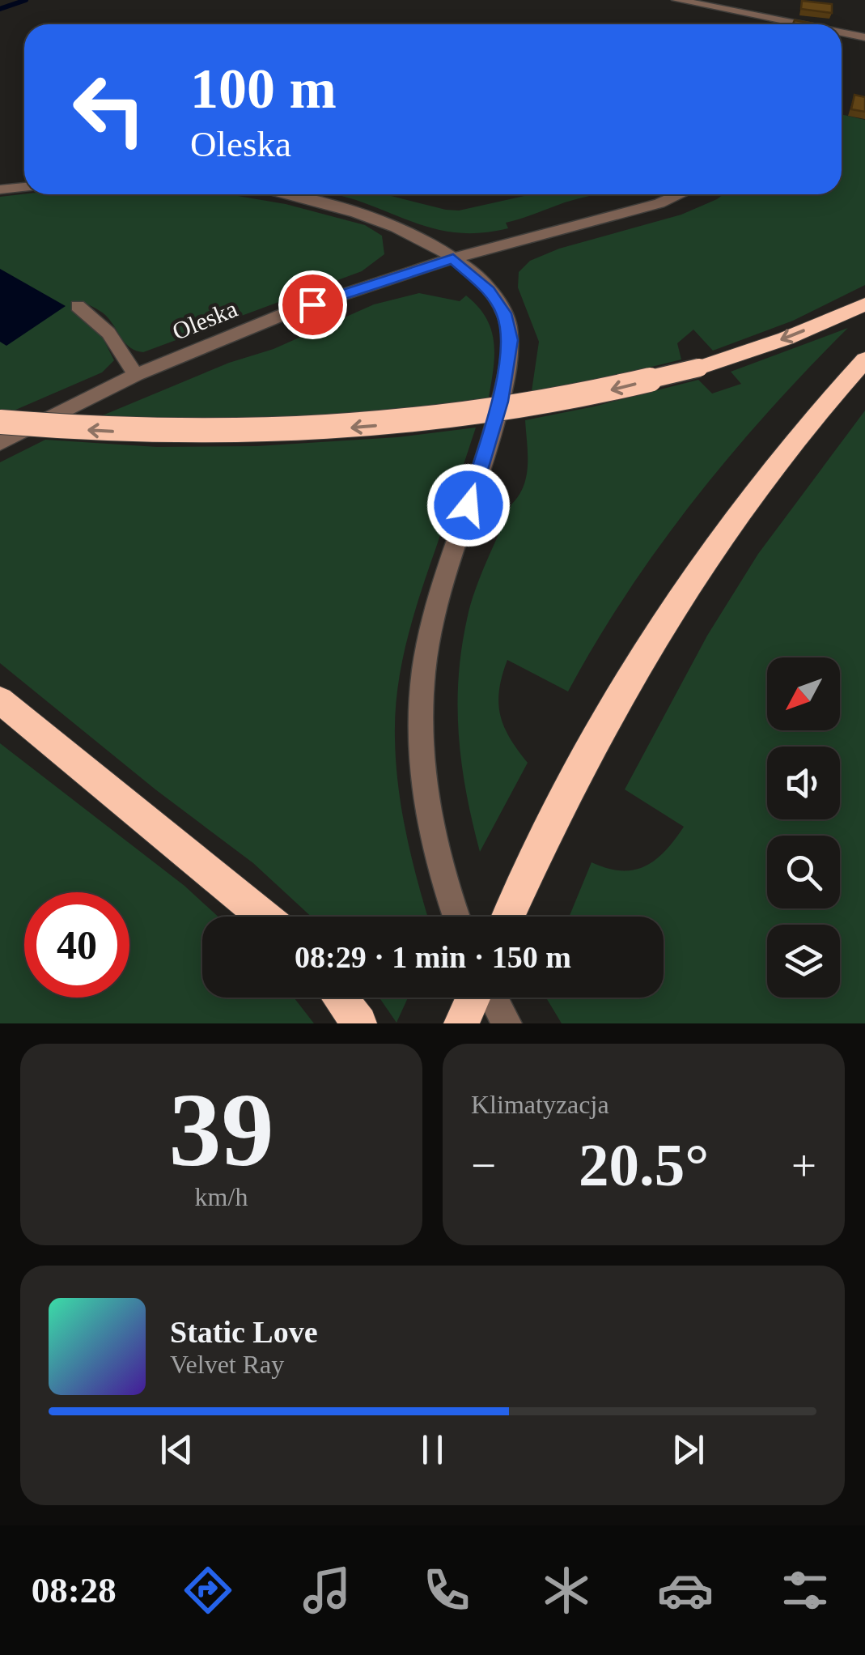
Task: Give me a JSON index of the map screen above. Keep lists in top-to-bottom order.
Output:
{
  "streets": {
    "street": ["Oleska"]
  },
  "north": "bottom left",
  "page": {
    "turn": ["100 m", "Oleska"],
    "limit": "40",
    "trip": "08:29 · 1 min · 150 m",
    "tile": [
      ["39", "km/h"],
      "Klimatyzacja"
    ],
    "heat": ["−", "20.5°", "+"],
    "song": ["Static Love", "Velvet Ray"],
    "tabs": "08:28"
  }
}
